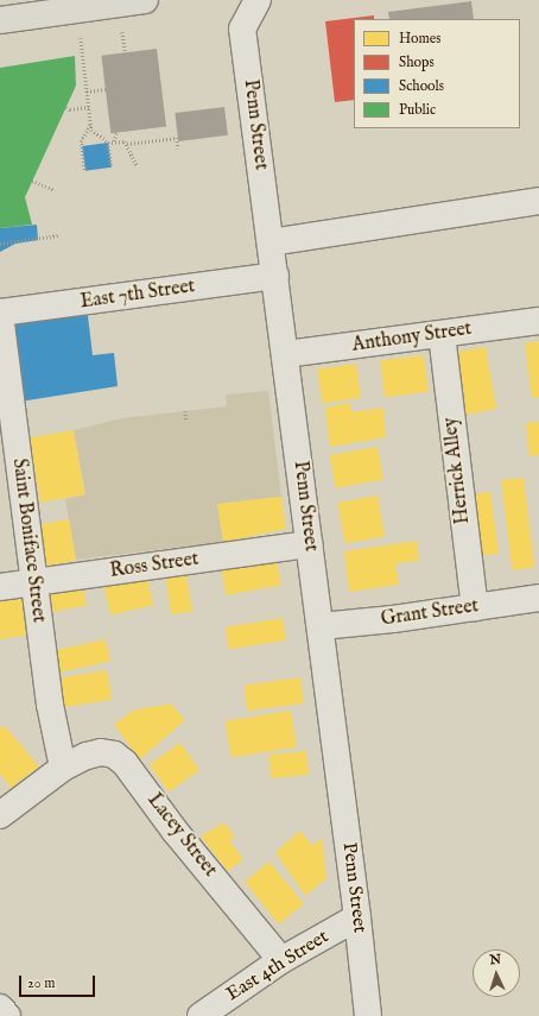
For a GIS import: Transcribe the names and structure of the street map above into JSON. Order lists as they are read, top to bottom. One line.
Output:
{"streets":{"street":["Penn Street","East 7th Street","Anthony Street","Herrick Alley","Saint Boniface Street","Ross Street","Grant Street","Lacey Street","East 4th Street"]},"crossings":[["Penn Street","East 7th Street"],["Penn Street","Anthony Street"],["Penn Street","Ross Street"],["Penn Street","Grant Street"],["Penn Street","East 4th Street"],["East 7th Street","Saint Boniface Street"],["Anthony Street","Herrick Alley"],["Herrick Alley","Grant Street"],["Saint Boniface Street","Ross Street"],["Saint Boniface Street","Lacey Street"],["Lacey Street","East 4th Street"]],"legend":["Homes","Shops","Schools","Public"],"scale_bar":"20 m","north":"top"}
